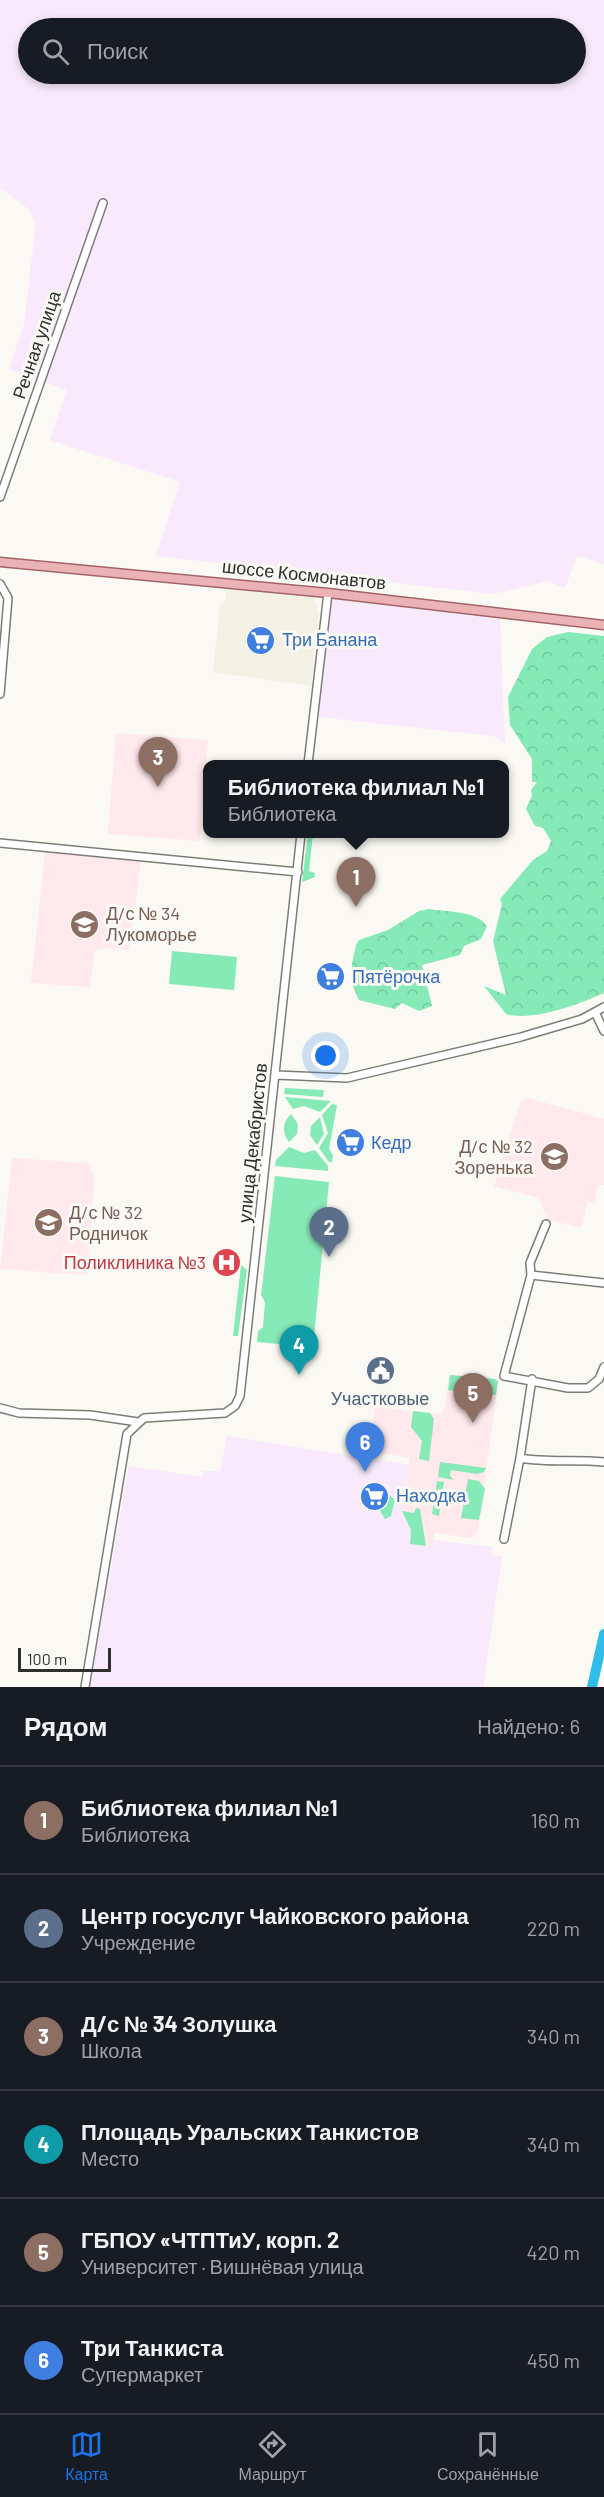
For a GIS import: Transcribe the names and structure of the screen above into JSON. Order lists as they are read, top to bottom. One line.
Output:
{"streets":{"main road":["шоссе Космонавтов"],"street":["Речная улица","улица Декабристов"]},"places":{"supermarket":["Три Банана","Пятёрочка","Кедр","Находка"],"school or university":["Д/с № 34 Лукоморье","Д/с № 32 Зоренька","Д/с № 32 Родничок"],"hospital":["Поликлиника №3"],"public building":["Участковые"]},"scale_bar":"100 m","page":{"search":"Поиск","pins":["3","1","2","4","5","6"],"popup":["Библиотека филиал №1","Библиотека"],"scale":"100 m","heading":["Рядом","Найдено: 6"],"list":[{"mark":"1","name":"Библиотека филиал №1","note":"Библиотека","value":"160 m"},{"mark":"2","name":"Центр госуслуг Чайковского района","note":"Учреждение","value":"220 m"},{"mark":"3","name":"Д/с № 34 Золушка","note":"Школа","value":"340 m"},{"mark":"4","name":"Площадь Уральских Танкистов","note":"Место","value":"340 m"},{"mark":"5","name":"ГБПОУ «ЧТПТиУ, корп. 2","note":"Университет · Вишнёвая улица","value":"420 m"},{"mark":"6","name":"Три Танкиста","note":"Супермаркет","value":"450 m"}],"nav":["Карта","Маршрут","Сохранённые"]}}
